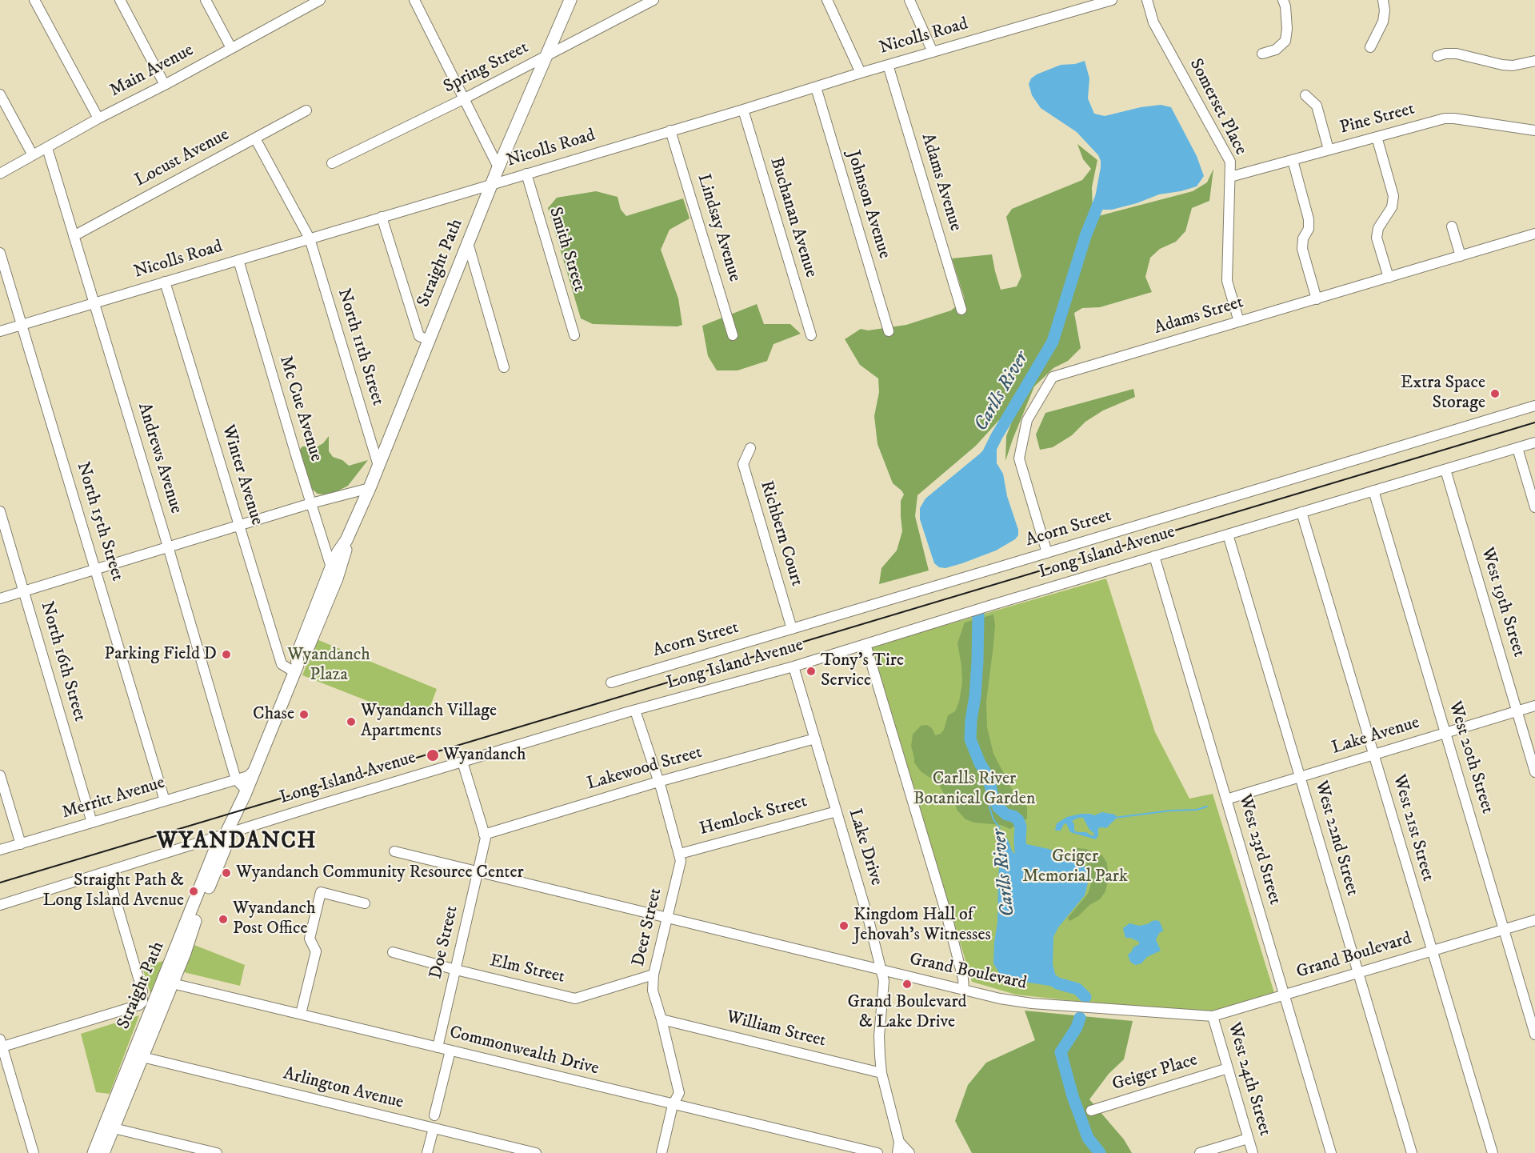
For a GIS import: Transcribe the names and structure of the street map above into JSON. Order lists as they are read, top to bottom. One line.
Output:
{"streets":{"main road":["Straight Path"],"street":["Nicolls Road","Spring Street","Main Avenue","Somerset Place","Pine Street","Locust Avenue","Adams Avenue","Johnson Avenue","Buchanan Avenue","Lindsay Avenue","Smith Street","Adams Street","North 11th Street","Mc Cue Avenue","Andrews Avenue","Winter Avenue","North 15th Street","Acorn Street","Richbern Court","Long Island Avenue","West 19th Street","North 16th Street","Lake Avenue","West 20th Street","Lakewood Street","Merritt Avenue","Hemlock Street","West 21st Street","West 22nd Street","Lake Drive","West 23rd Street","Deer Street","Doe Street","Grand Boulevard","Elm Street","William Street","Commonwealth Drive","Geiger Place","West 24th Street","Arlington Avenue"]},"crossings":[["Nicolls Road","Adams Avenue"],["Nicolls Road","Johnson Avenue"],["Nicolls Road","Buchanan Avenue"],["Nicolls Road","Lindsay Avenue"],["Nicolls Road","Smith Street"],["Nicolls Road","Straight Path"],["Nicolls Road","North 11th Street"],["Nicolls Road","Mc Cue Avenue"],["Nicolls Road","Andrews Avenue"],["Nicolls Road","Winter Avenue"],["Nicolls Road","North 15th Street"],["Spring Street","Straight Path"],["Main Avenue","Andrews Avenue"],["Somerset Place","Pine Street"],["Somerset Place","Adams Street"],["Locust Avenue","North 11th Street"],["Locust Avenue","Andrews Avenue"],["Straight Path","North 11th Street"],["Straight Path","Mc Cue Avenue"],["Straight Path","Winter Avenue"],["Straight Path","Long Island Avenue"],["Straight Path","Merritt Avenue"],["Straight Path","Commonwealth Drive"],["Straight Path","Arlington Avenue"],["Adams Street","Acorn Street"],["Andrews Avenue","Merritt Avenue"],["North 15th Street","Merritt Avenue"],["Acorn Street","Richbern Court"],["Long Island Avenue","West 19th Street"],["Long Island Avenue","West 20th Street"],["Long Island Avenue","West 21st Street"],["Long Island Avenue","West 22nd Street"],["Long Island Avenue","Lake Drive"],["Long Island Avenue","West 23rd Street"],["Long Island Avenue","Deer Street"],["Long Island Avenue","Doe Street"],["West 19th Street","Lake Avenue"],["North 16th Street","Merritt Avenue"],["Lake Avenue","West 20th Street"],["Lake Avenue","West 21st Street"],["Lake Avenue","West 22nd Street"],["Lake Avenue","West 23rd Street"],["West 20th Street","Grand Boulevard"],["Lakewood Street","Lake Drive"],["Lakewood Street","Deer Street"],["Lakewood Street","Doe Street"],["Hemlock Street","Lake Drive"],["Hemlock Street","Deer Street"],["West 21st Street","Grand Boulevard"],["West 22nd Street","Grand Boulevard"],["Lake Drive","Grand Boulevard"],["Lake Drive","William Street"],["West 23rd Street","Grand Boulevard"],["Deer Street","Grand Boulevard"],["Deer Street","Elm Street"],["Deer Street","William Street"],["Deer Street","Commonwealth Drive"],["Doe Street","Grand Boulevard"],["Doe Street","Elm Street"],["Doe Street","Commonwealth Drive"],["Grand Boulevard","West 24th Street"],["Geiger Place","West 24th Street"]],"districts":["WYANDANCH"],"water":["Carlls River"],"parks":["Wyandanch Plaza","Carlls River Botanical Garden","Geiger Memorial Park"],"places":["Extra Space Storage","Parking Field D","Tony’s Tire Service","Chase","Wyandanch Village Apartments","Wyandanch","Wyandanch Community Resource Center","Straight Path & Long Island Avenue","Wyandanch Post Office","Kingdom Hall of Jehovah’s Witnesses","Grand Boulevard & Lake Drive"]}
